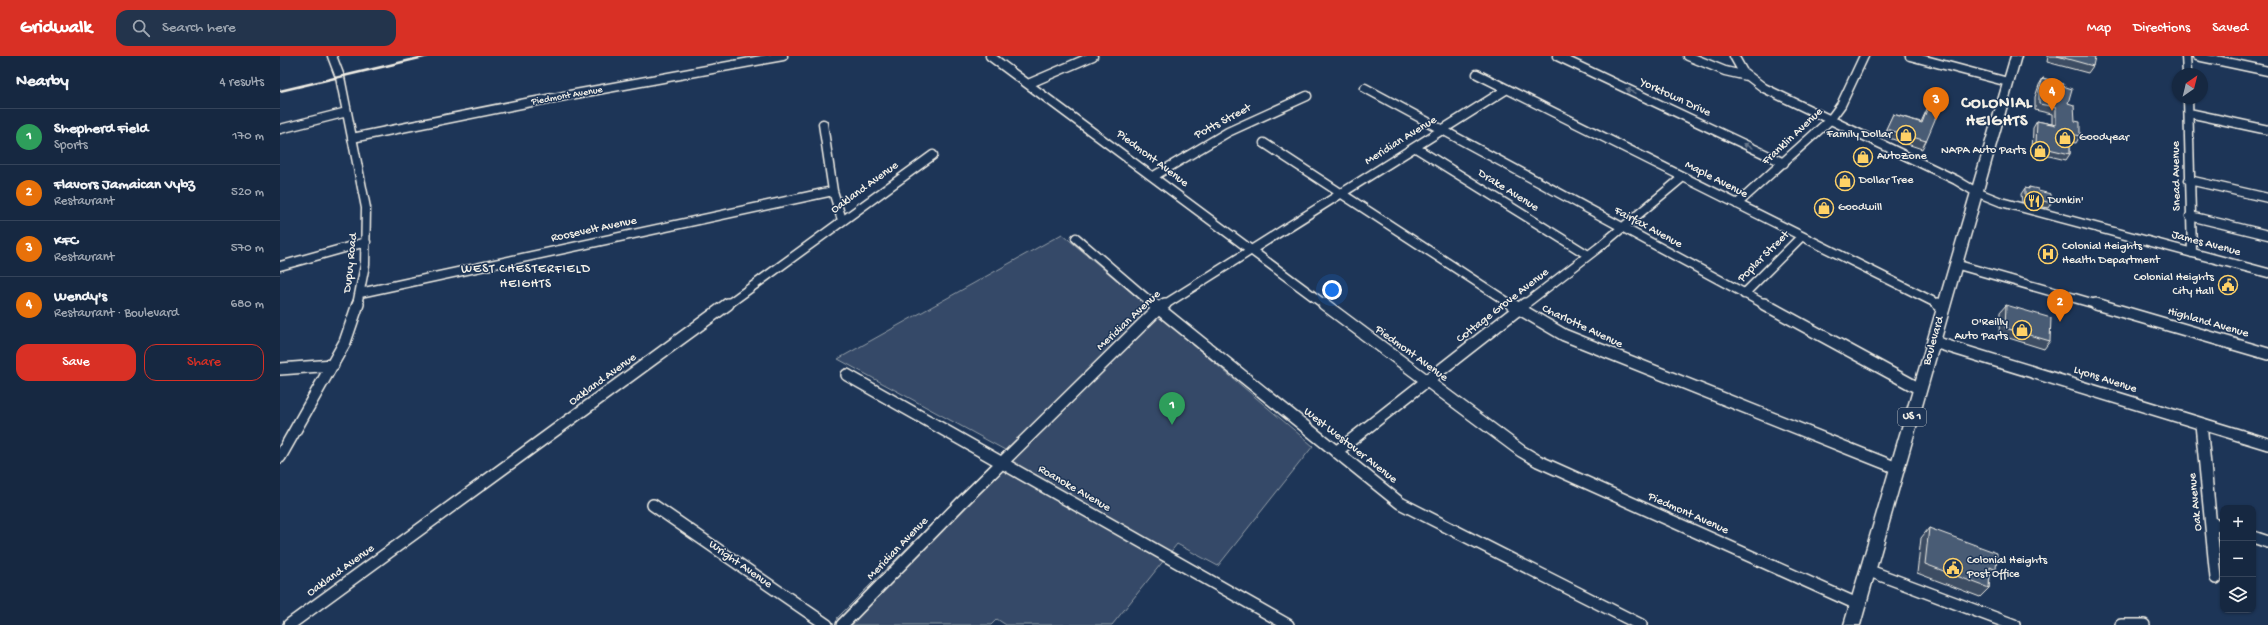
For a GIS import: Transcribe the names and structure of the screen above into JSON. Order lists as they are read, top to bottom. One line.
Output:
{"streets":{"main road":["Boulevard","US 1"],"street":["Piedmont Avenue","Yorktown Drive","Potts Street","Franklin Avenue","Meridian Avenue","Snead Avenue","Maple Avenue","Oakland Avenue","Drake Avenue","Fairfax Avenue","Roosevelt Avenue","James Avenue","Poplar Street","Dupuy Road","Cottage Grove Avenue","Highland Avenue","Charlotte Avenue","Lyons Avenue","West Westover Avenue","Roanoke Avenue","Oak Avenue","Wright Avenue"]},"crossings":[["Piedmont Avenue","Potts Street"],["Piedmont Avenue","Meridian Avenue"],["Piedmont Avenue","Dupuy Road"],["Piedmont Avenue","Cottage Grove Avenue"],["Piedmont Avenue","Boulevard"],["Yorktown Drive","Franklin Avenue"],["Franklin Avenue","Maple Avenue"],["Franklin Avenue","James Avenue"],["Meridian Avenue","Maple Avenue"],["Meridian Avenue","Drake Avenue"],["Meridian Avenue","Fairfax Avenue"],["Meridian Avenue","Charlotte Avenue"],["Meridian Avenue","West Westover Avenue"],["Meridian Avenue","Roanoke Avenue"],["Snead Avenue","James Avenue"],["Maple Avenue","Poplar Street"],["Maple Avenue","Cottage Grove Avenue"],["Maple Avenue","Boulevard"],["Drake Avenue","Cottage Grove Avenue"],["Fairfax Avenue","Poplar Street"],["Fairfax Avenue","Cottage Grove Avenue"],["Fairfax Avenue","Boulevard"],["Roosevelt Avenue","Dupuy Road"],["James Avenue","Boulevard"],["Cottage Grove Avenue","Charlotte Avenue"],["Cottage Grove Avenue","West Westover Avenue"],["Highland Avenue","Boulevard"],["Charlotte Avenue","Boulevard"],["Boulevard","Lyons Avenue"],["Lyons Avenue","Oak Avenue"]],"one_way":["Yorktown Drive"],"districts":["COLONIAL HEIGHTS","WEST CHESTERFIELD HEIGHTS"],"places":{"shop":["Family Dollar","Goodyear","NAPA Auto Parts","AutoZone","Dollar Tree","Goodwill","O'Reilly Auto Parts"],"restaurant":["Dunkin'"],"hospital":["Colonial Heights Health Department"],"public building":["Colonial Heights City Hall","Colonial Heights Post Office"]},"north":"top right","page":{"header":"Gridwalk","search":"Search here","nav":["Map","Directions","Saved"],"heading":["Nearby","4 results"],"pins":["4","3","2","1"],"list":[{"mark":"1","name":"Shepherd Field","note":"Sports","value":"170 m"},{"mark":"2","name":"Flavors Jamaican Vybz","note":"Restaurant","value":"520 m"},{"mark":"3","name":"KFC","note":"Restaurant","value":"570 m"},{"mark":"4","name":"Wendy's","note":"Restaurant · Boulevard","value":"680 m"}],"buttons":["Save","Share"],"map_buttons":["+","−"]}}
